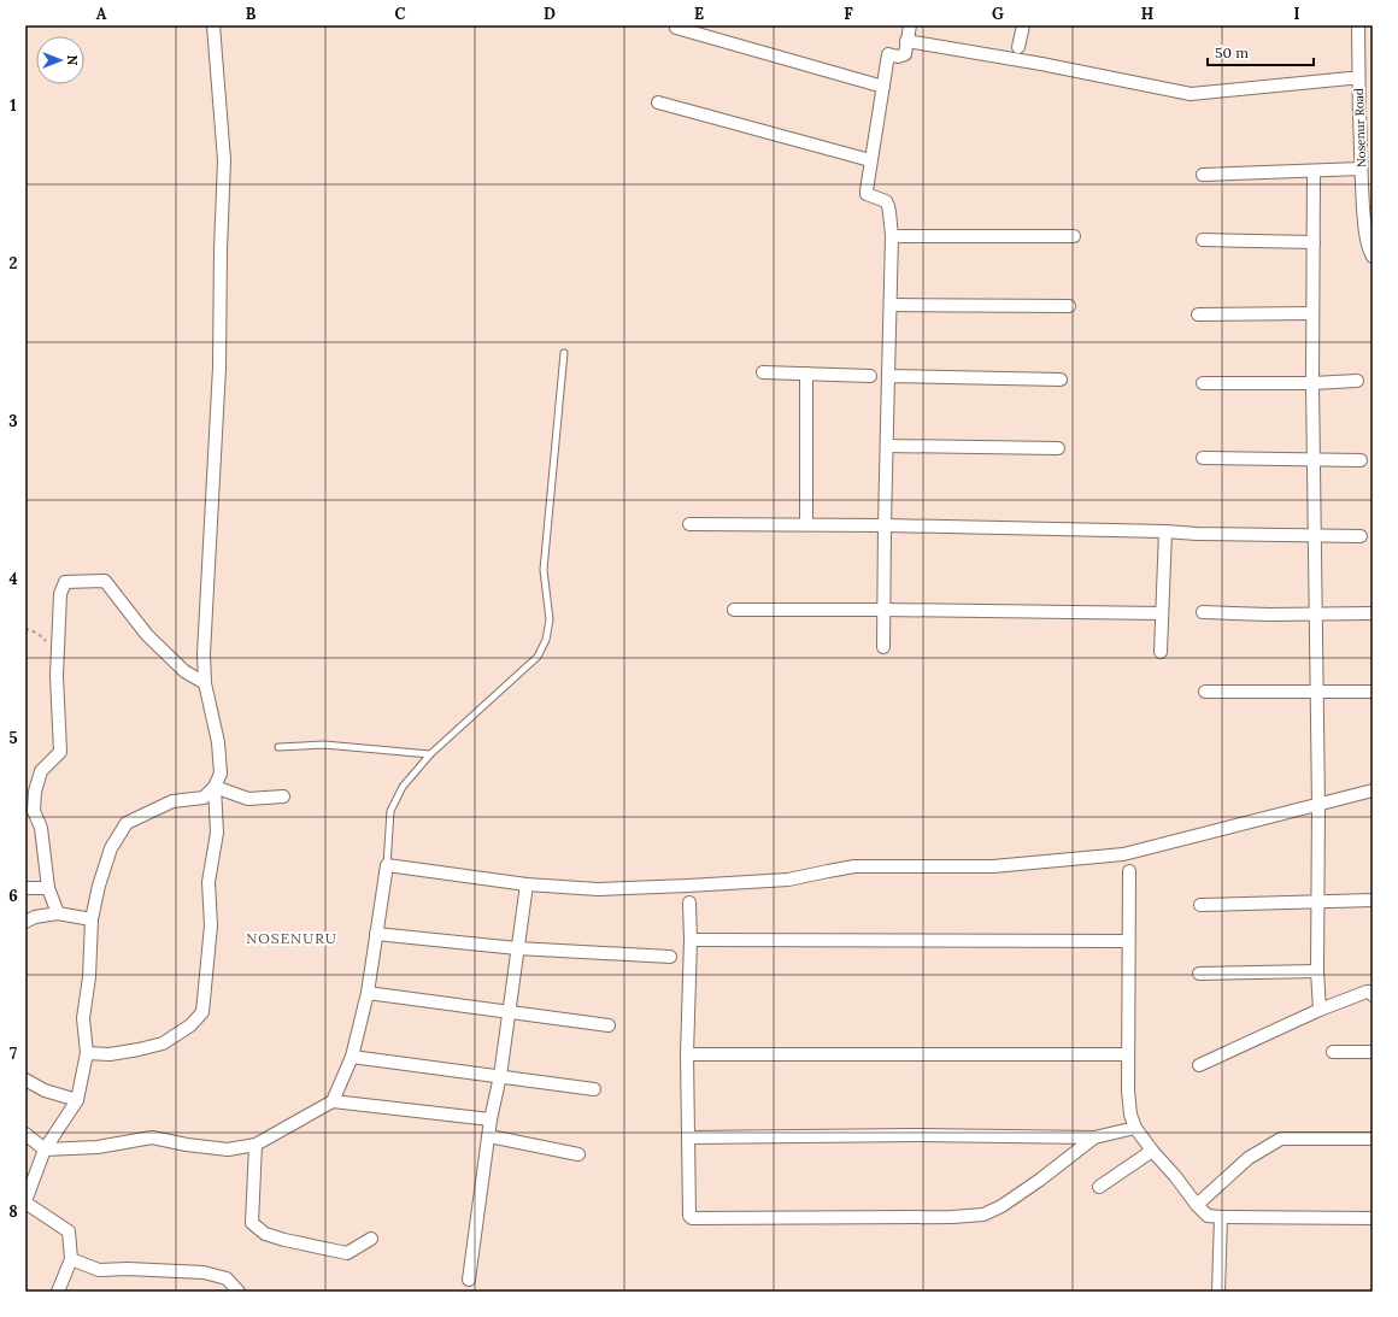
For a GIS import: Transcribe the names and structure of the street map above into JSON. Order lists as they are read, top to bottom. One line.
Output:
{"streets":{"street":["Nosenur Road"]},"districts":["NOSENURU"],"scale_bar":"50 m","north":"right","grid":{"columns":["A","B","C","D","E","F","G","H","I"],"rows":["1","2","3","4","5","6","7","8"]}}
